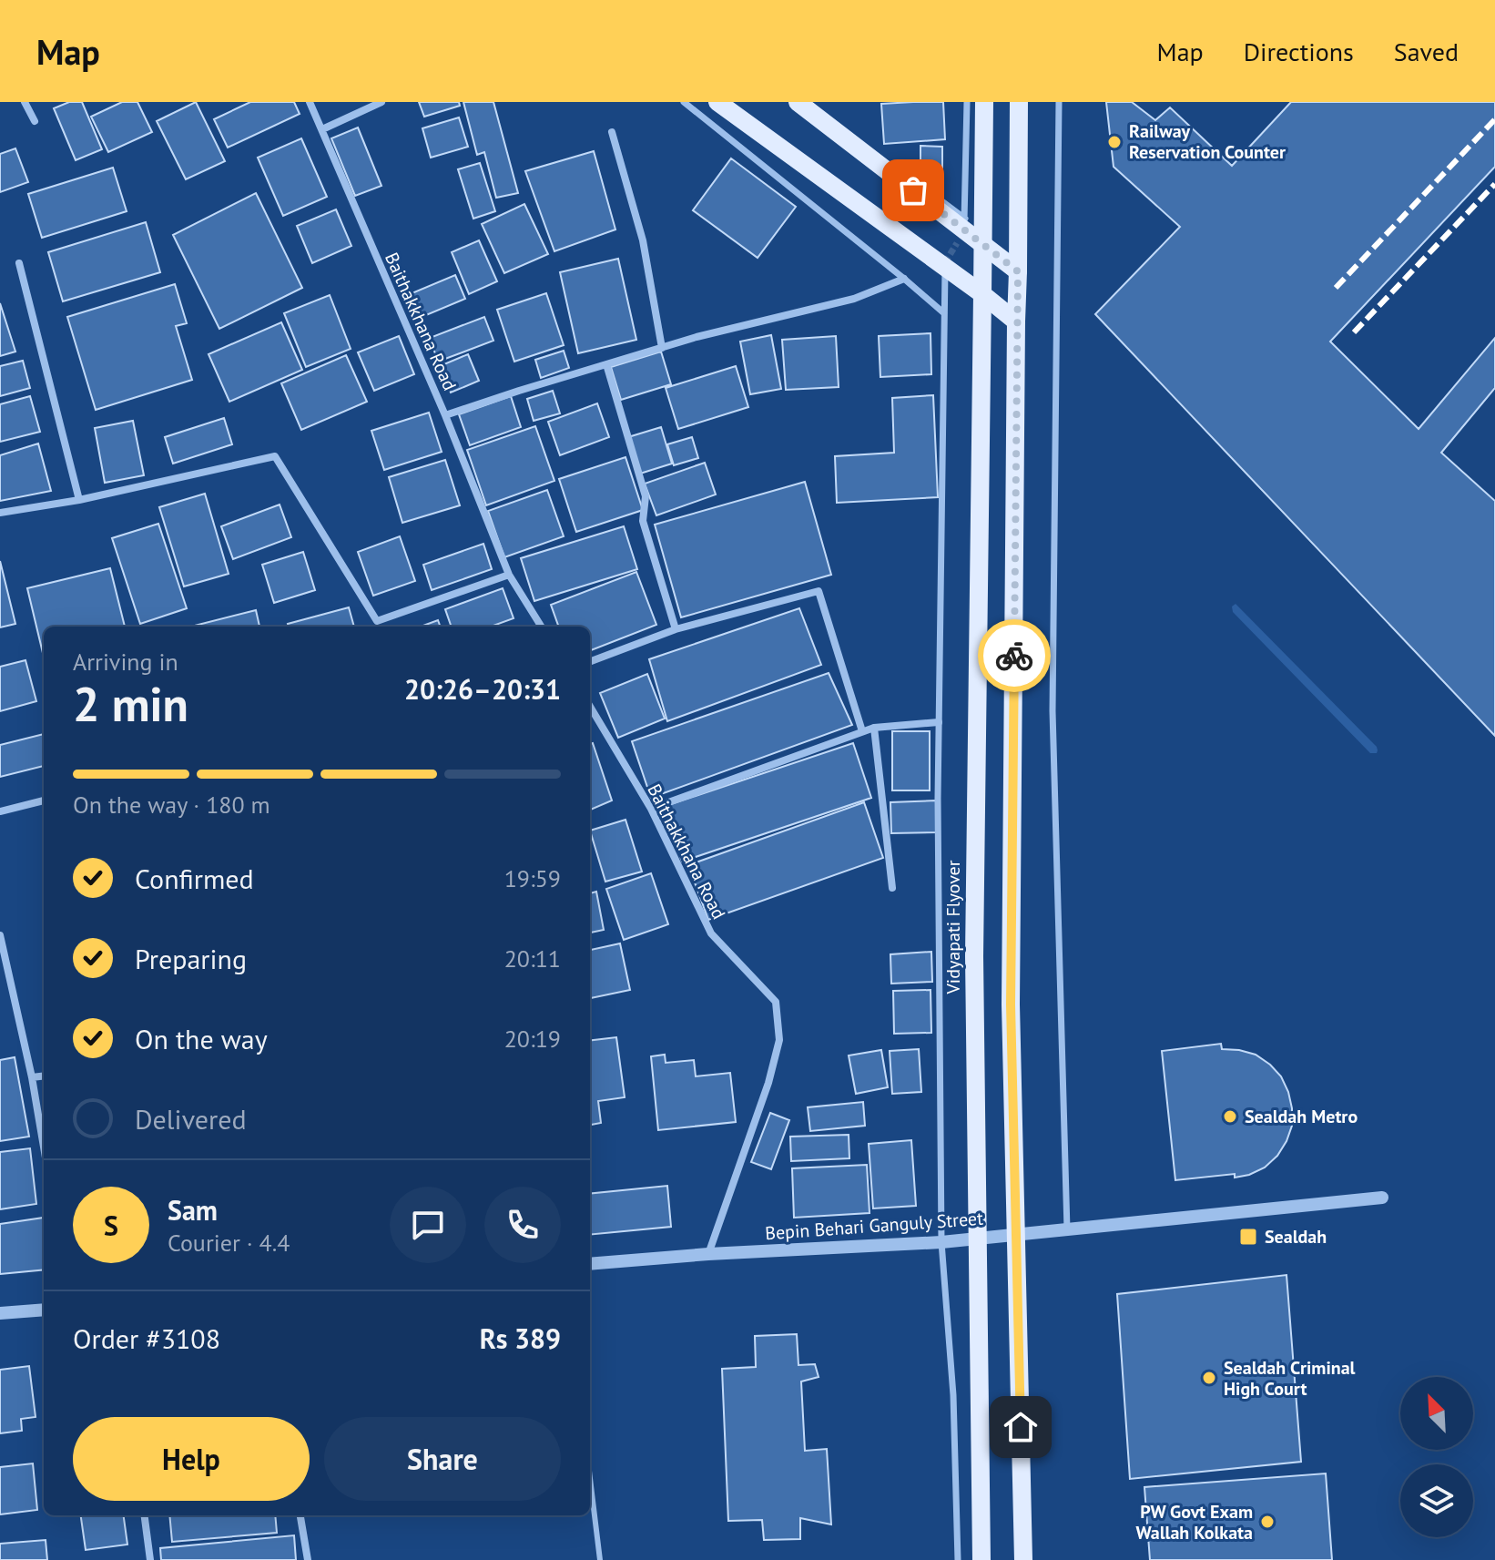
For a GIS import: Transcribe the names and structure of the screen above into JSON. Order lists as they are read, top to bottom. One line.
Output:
{"streets":{"main road":["Vidyapati Flyover"],"street":["Baithakkhana Road","Bepin Behari Ganguly Street"]},"crossings":[["Baithakkhana Road","Bepin Behari Ganguly Street"]],"places":{"other":["Railway Reservation Counter","Sealdah Metro","Sealdah Criminal High Court","PW Govt Exam Wallah Kolkata"],"transit":["Sealdah"]},"north":"top left","page":{"header":"Map","nav":["Map","Directions","Saved"],"heading":["2 min","Arriving in","20:26–20:31"],"panel":["Sam","Courier · 4.4","Order #3108","Rs 389"],"bar":"On the way · 180 m","list":[["Confirmed","19:59"],["Preparing","20:11"],["On the way","20:19"],"Delivered"],"round":"S","buttons":["Help","Share"]}}
